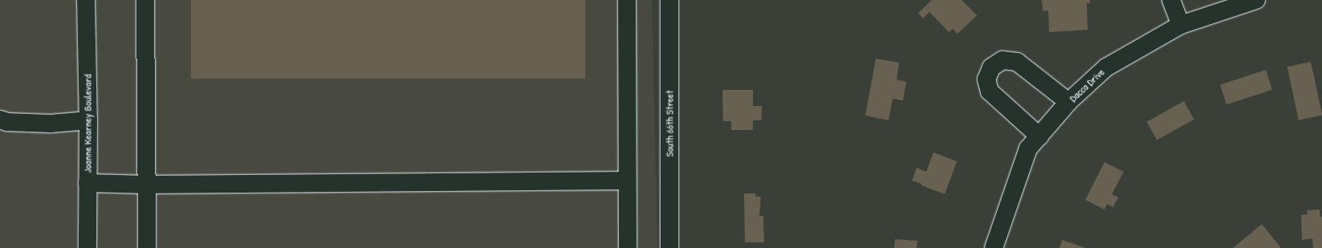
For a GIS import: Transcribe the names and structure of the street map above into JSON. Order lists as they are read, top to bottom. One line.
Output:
{"streets":{"street":["Dacca Drive","Joanne Kearney Boulevard","South 66th Street"]}}
